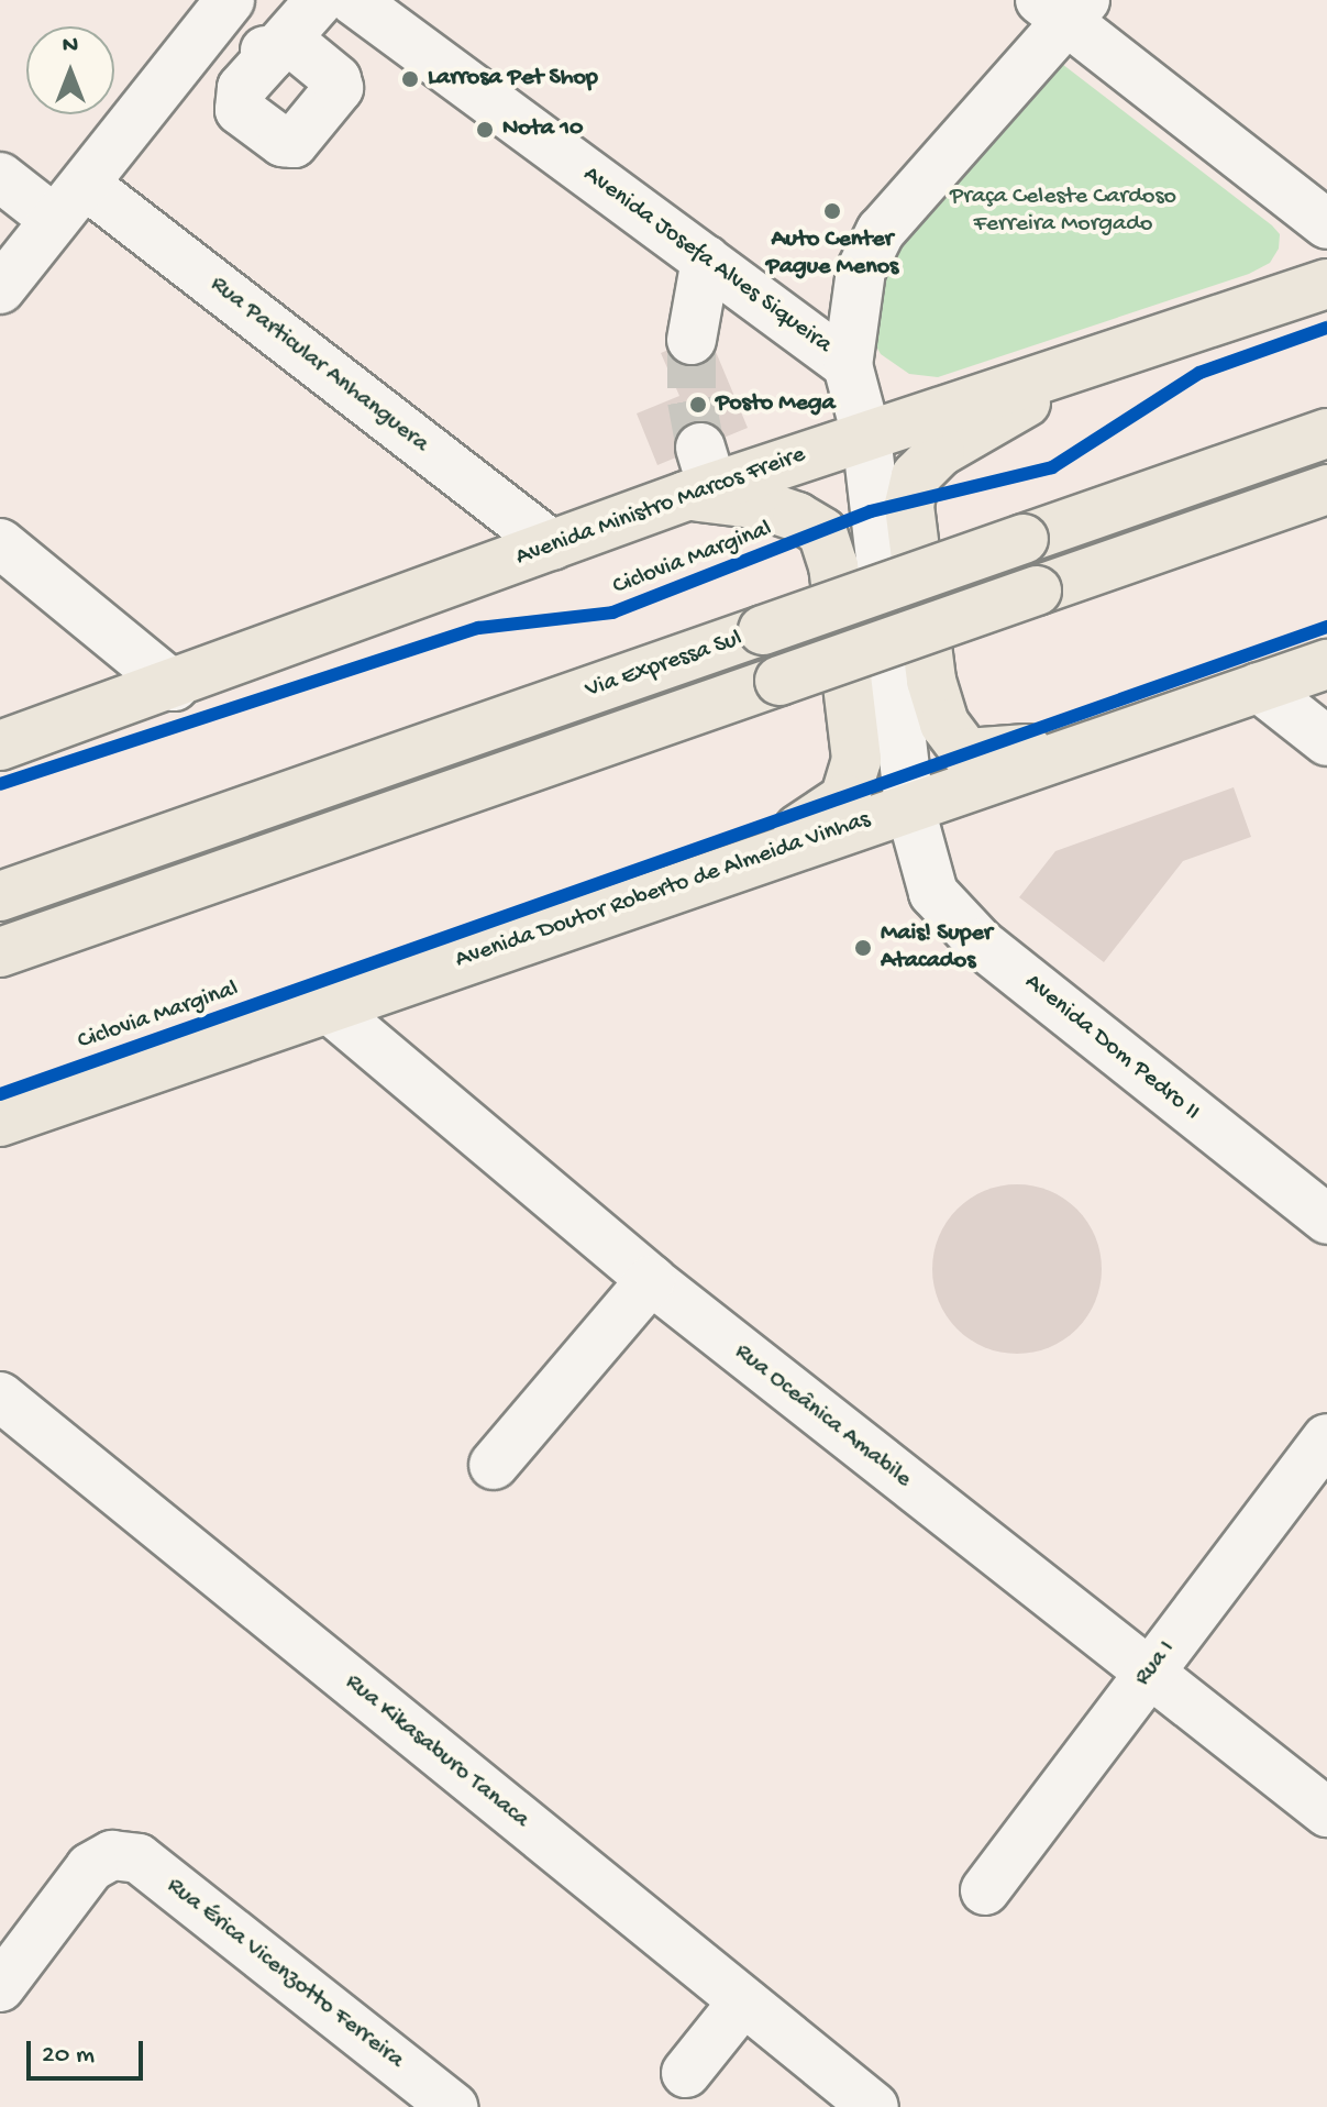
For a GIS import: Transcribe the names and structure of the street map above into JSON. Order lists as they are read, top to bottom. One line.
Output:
{"streets":{"main road":["Avenida Ministro Marcos Freire","Via Expressa Sul","Avenida Doutor Roberto de Almeida Vinhas"],"street":["Avenida Josefa Alves Siqueira","Rua Particular Anhanguera","Avenida Dom Pedro II","Rua Oceânica Amabile","Rua I","Rua Kikasaburo Tanaca","Rua Érica Vicenzotto Ferreira"],"cycle path":["Ciclovia Marginal"]},"crossings":[["Avenida Josefa Alves Siqueira","Avenida Dom Pedro II"],["Rua Particular Anhanguera","Avenida Ministro Marcos Freire"],["Avenida Ministro Marcos Freire","Avenida Dom Pedro II"],["Avenida Doutor Roberto de Almeida Vinhas","Avenida Dom Pedro II"],["Avenida Doutor Roberto de Almeida Vinhas","Rua Oceânica Amabile"],["Rua Oceânica Amabile","Rua I"]],"parks":["Praça Celeste Cardoso Ferreira Morgado"],"places":["Larrosa Pet Shop","Nota 10","Auto Center Pague Menos","Posto Mega","Mais! Super Atacados"],"scale_bar":"20 m","north":"top"}
